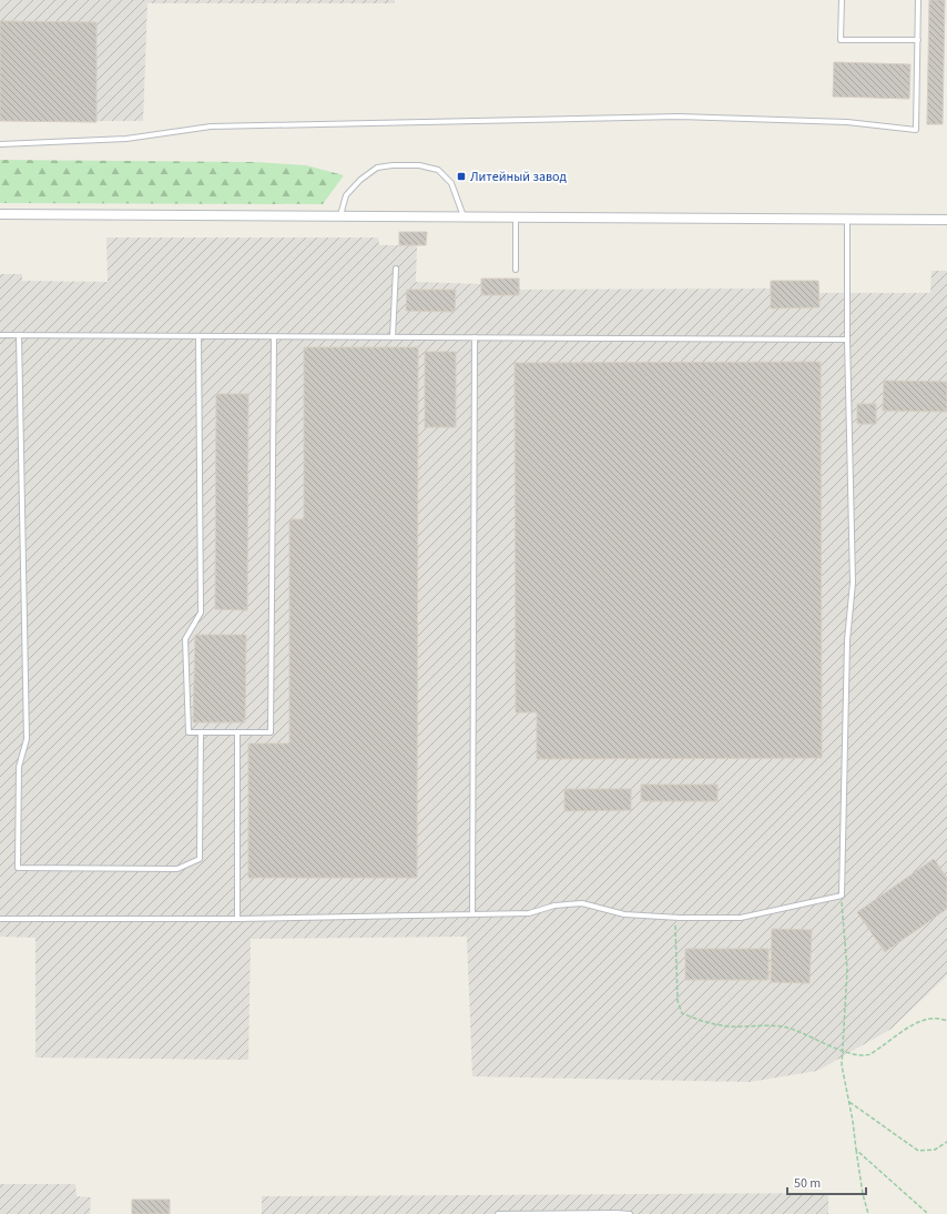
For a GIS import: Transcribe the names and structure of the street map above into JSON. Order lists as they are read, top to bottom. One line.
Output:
{"places":{"transit":["Литейный завод"]},"scale_bar":"50 m"}
